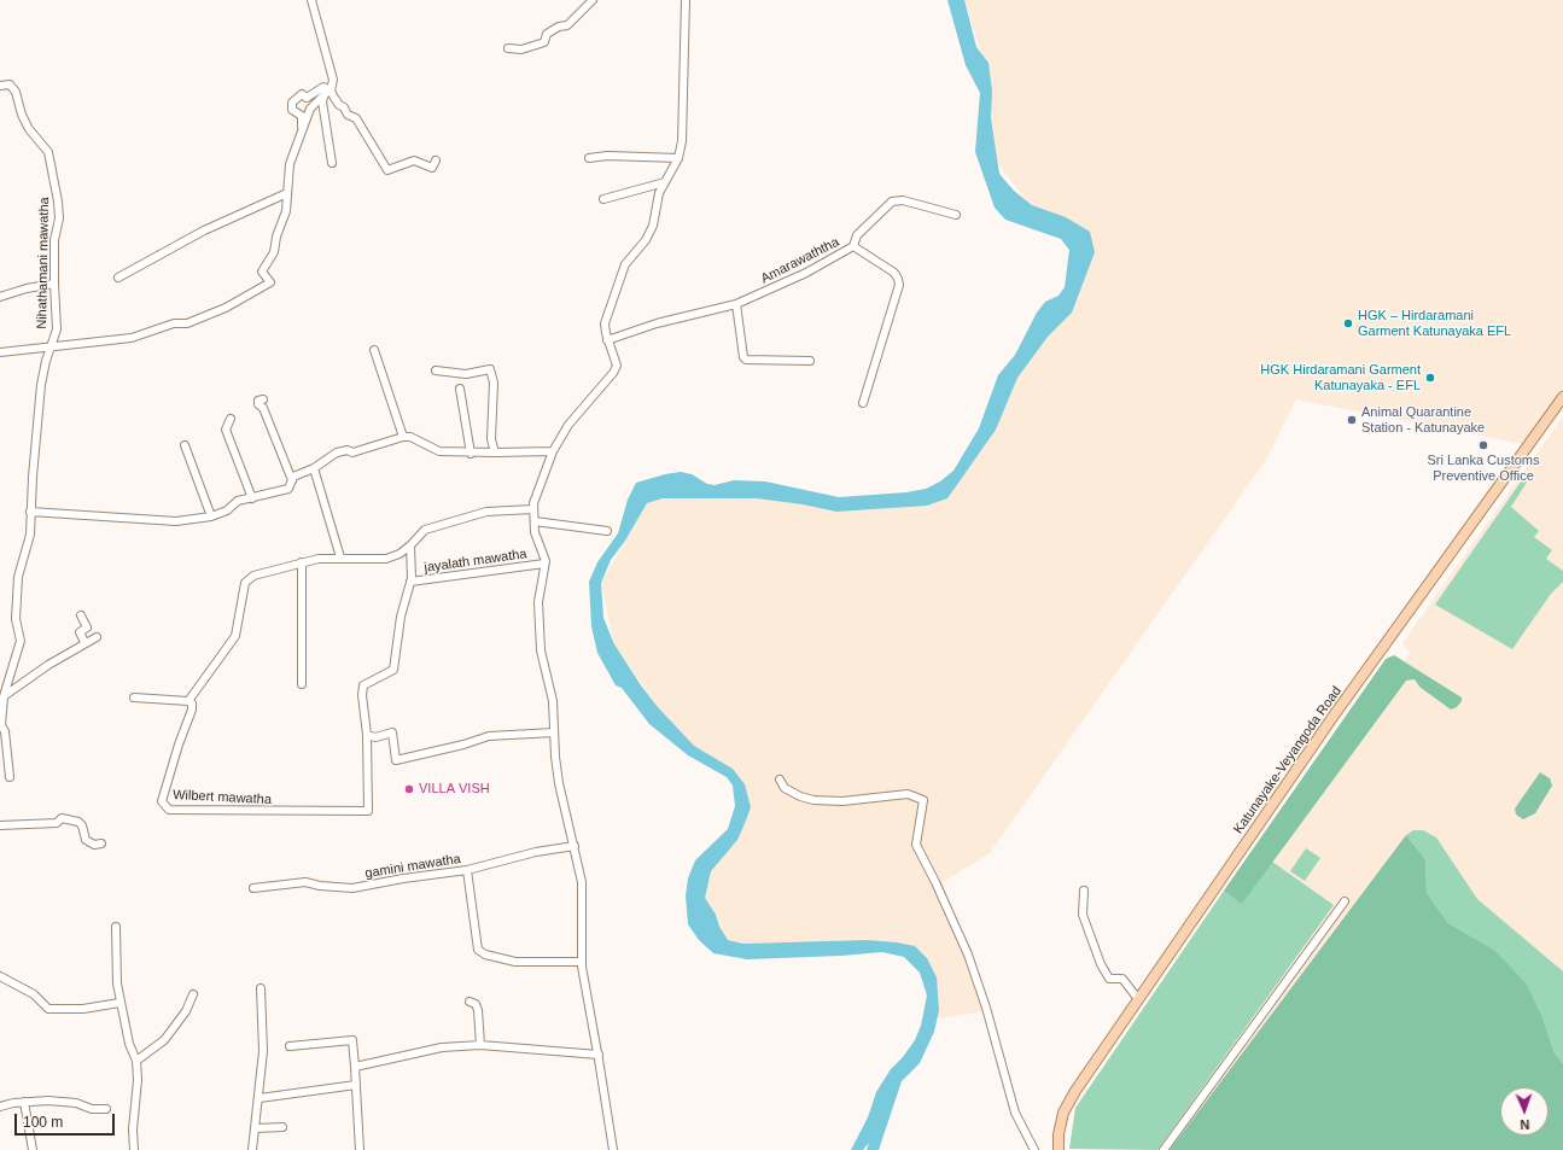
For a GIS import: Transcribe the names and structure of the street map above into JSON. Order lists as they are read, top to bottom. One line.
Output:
{"streets":{"main road":["Katunayake-Veyangoda Road"],"street":["Amarawaththa","Nihathamani mawatha","jayalath mawatha","Wilbert mawatha","gamini mawatha"]},"places":["HGK – Hirdaramani Garment Katunayaka EFL","HGK Hirdaramani Garment Katunayaka - EFL","Animal Quarantine Station - Katunayake","Sri Lanka Customs Preventive Office","VILLA VISH"],"scale_bar":"100 m","north":"bottom"}
